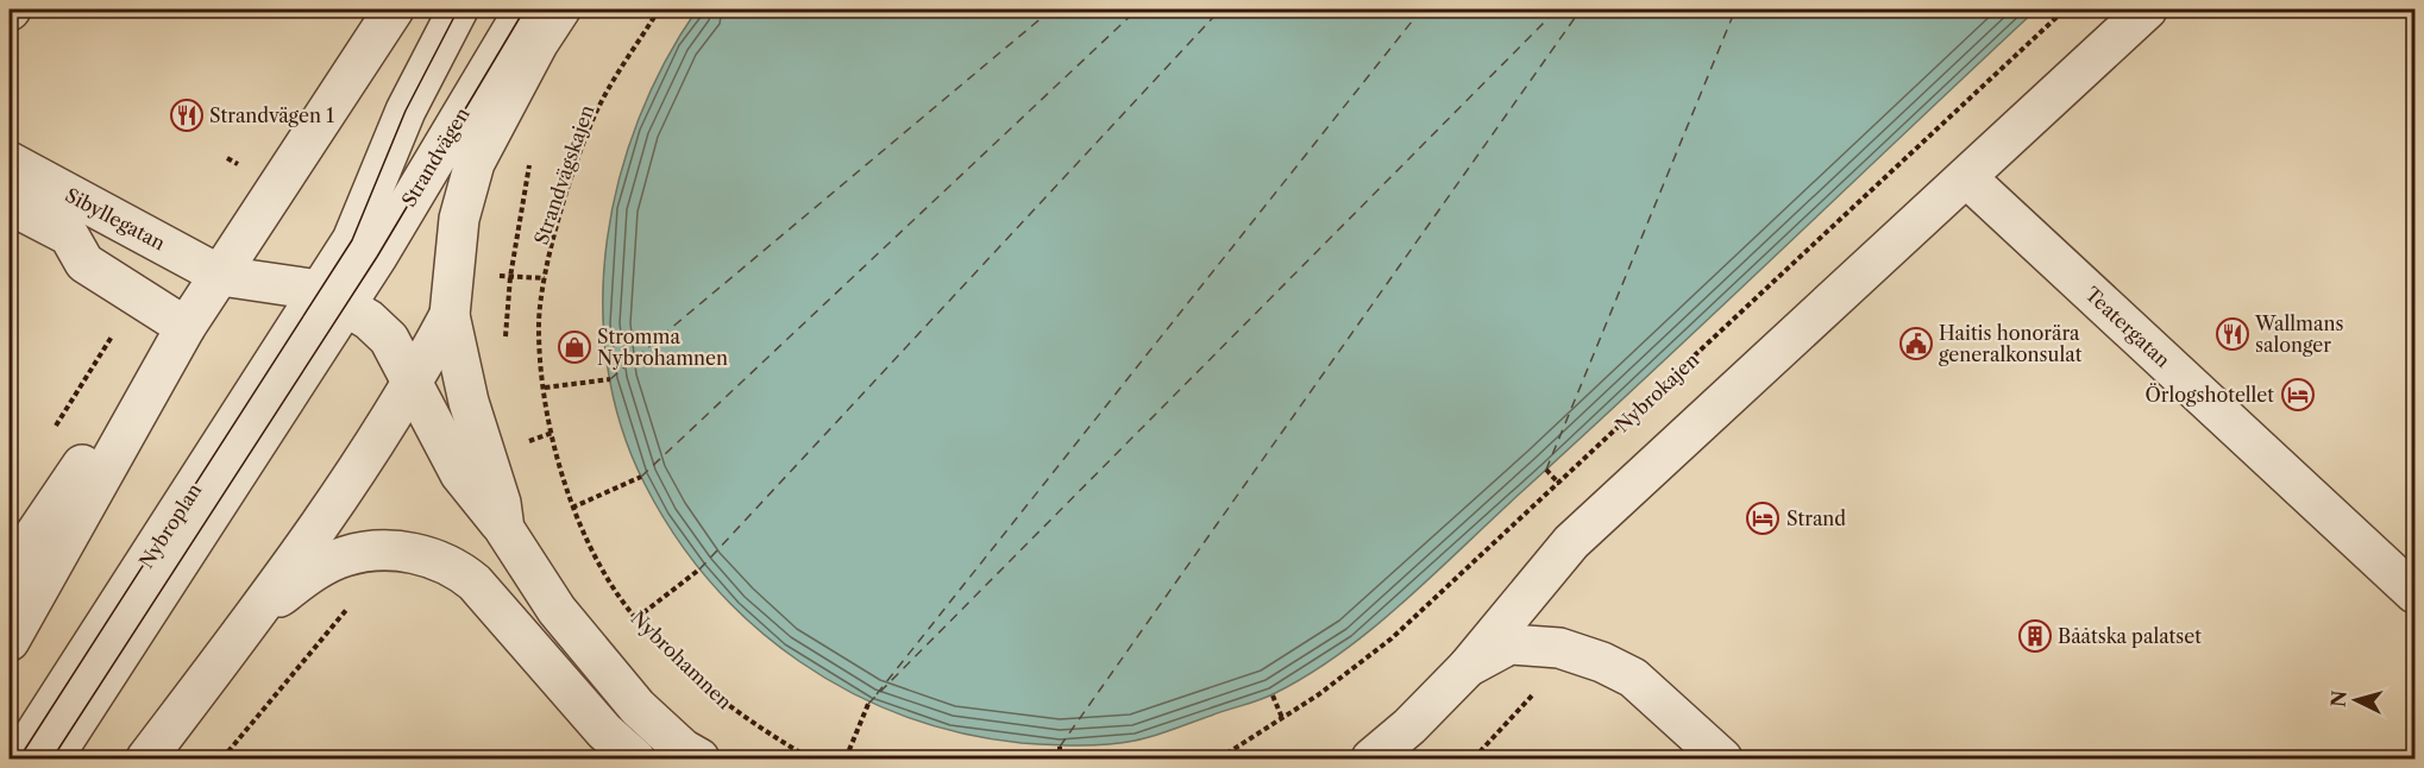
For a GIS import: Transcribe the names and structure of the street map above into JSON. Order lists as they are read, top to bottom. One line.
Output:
{"streets":{"street":["Strandvägen","Sibyllegatan","Teatergatan","Nybroplan"],"path":["Strandvägskajen","Nybrokajen","Nybrohamnen"]},"crossings":[["Strandvägen","Nybroplan"],["Strandvägskajen","Nybrohamnen"]],"places":{"restaurant":["Strandvägen 1","Wallmans salonger"],"public building":["Haitis honorära generalkonsulat"],"shop":["Stromma Nybrohamnen"],"hotel":["Örlogshotellet","Strand"],"building":["Bååtska palatset"]},"north":"left"}
